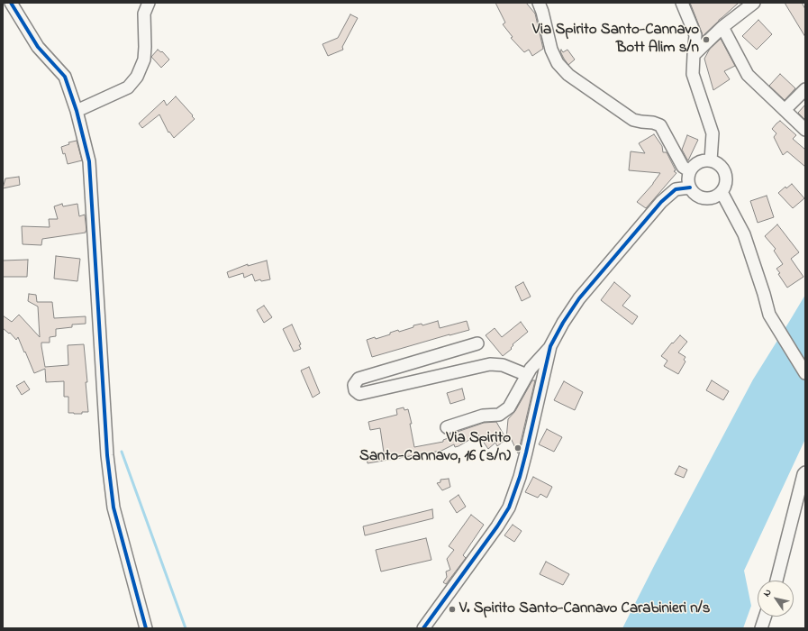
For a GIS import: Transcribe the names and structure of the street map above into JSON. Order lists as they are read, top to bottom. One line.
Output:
{"places":["Via Spirito Santo-Cannavo Bott Alim s/n","Via Spirito Santo-Cannavo, 16 (s/n)","V. Spirito Santo-Cannavo Carabinieri n/s"],"north":"top left"}
